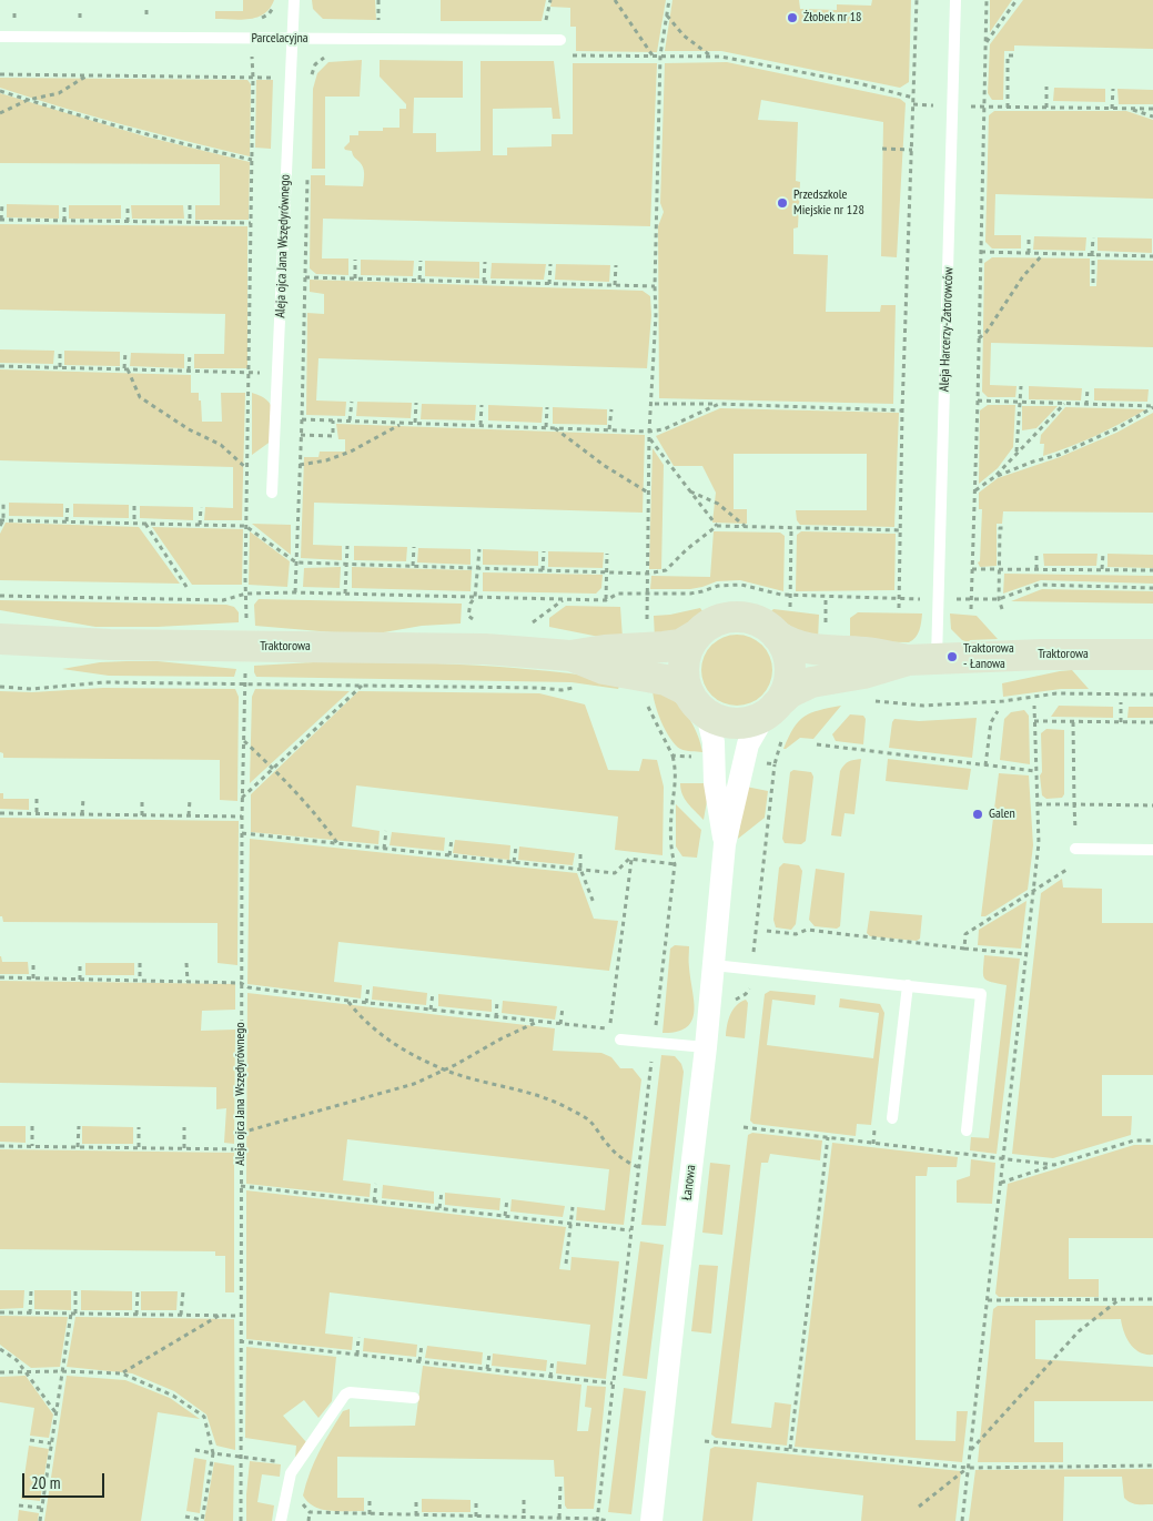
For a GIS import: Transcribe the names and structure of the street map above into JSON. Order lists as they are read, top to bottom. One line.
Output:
{"streets":{"main road":["Traktorowa"],"street":["Łanowa"],"lane":["Parcelacyjna","Aleja ojca Jana Wszędyrównego","Aleja Harcerzy-Zatorowców"]},"crossings":[["Parcelacyjna","Aleja ojca Jana Wszędyrównego"],["Aleja Harcerzy-Zatorowców","Traktorowa"],["Traktorowa","Łanowa"]],"places":["Żłobek nr 18","Przedszkole Miejskie nr 128","Traktorowa - Łanowa","Galen"],"scale_bar":"20 m"}
